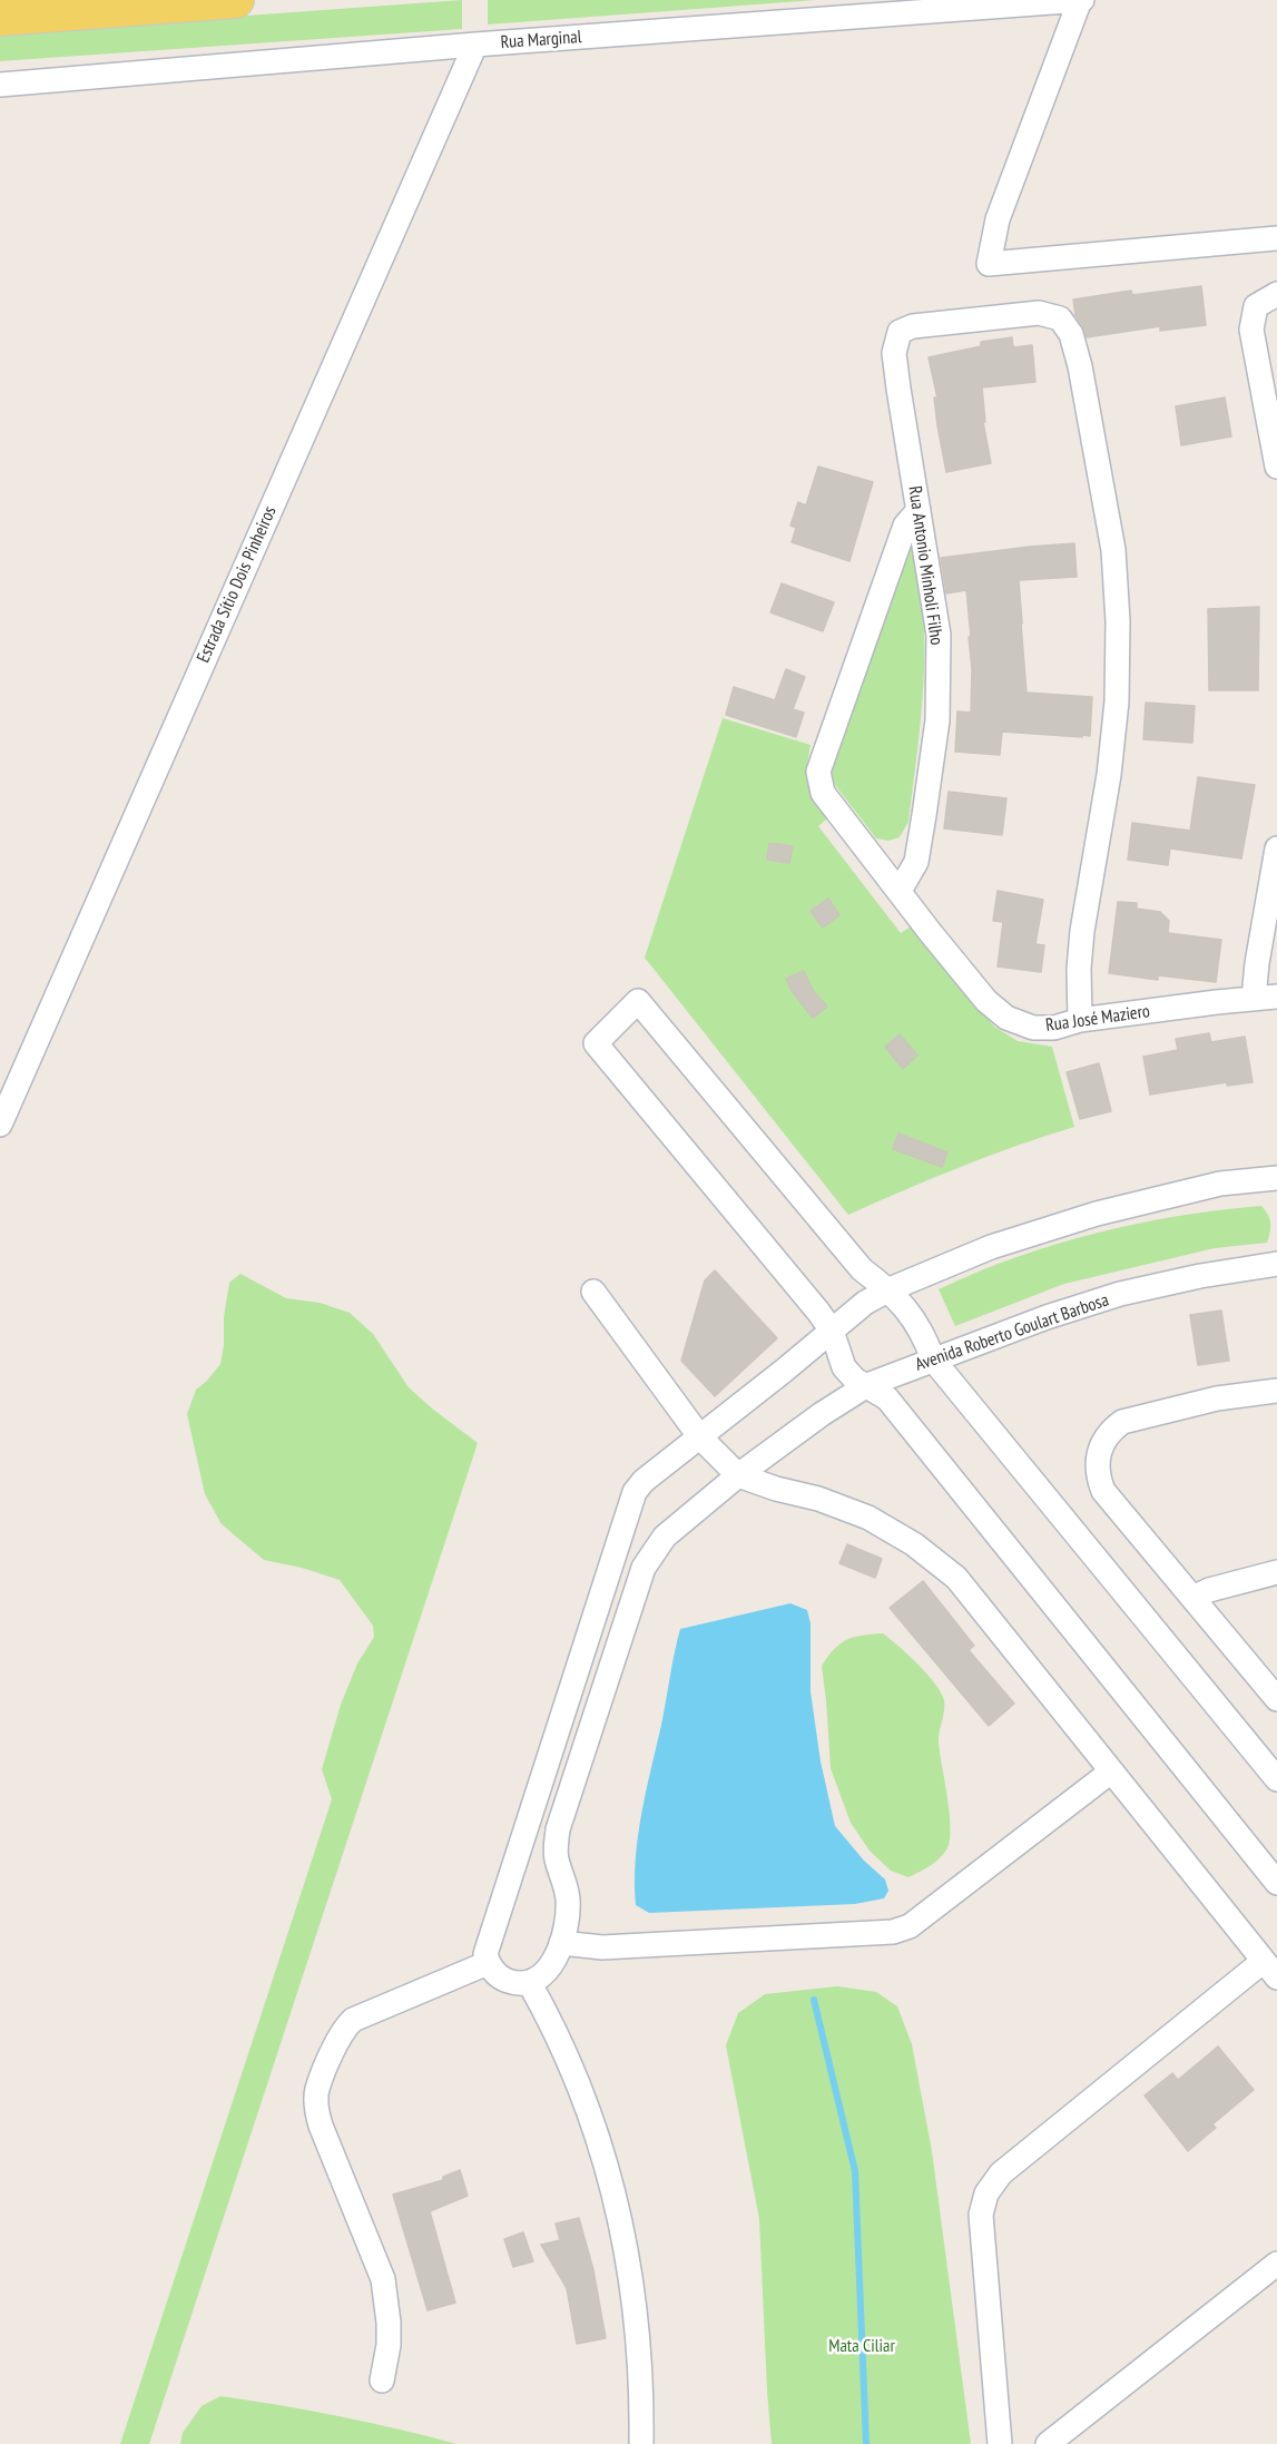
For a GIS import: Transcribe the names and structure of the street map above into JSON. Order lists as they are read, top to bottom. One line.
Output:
{"streets":{"street":["Rua Marginal","Rua Antonio Minholi Filho","Estrada Sítio Dois Pinheiros","Rua José Maziero","Avenida Roberto Goulart Barbosa"]},"crossings":[["Rua Marginal","Estrada Sítio Dois Pinheiros"],["Rua Antonio Minholi Filho","Rua José Maziero"]],"parks":["Mata Ciliar"]}
